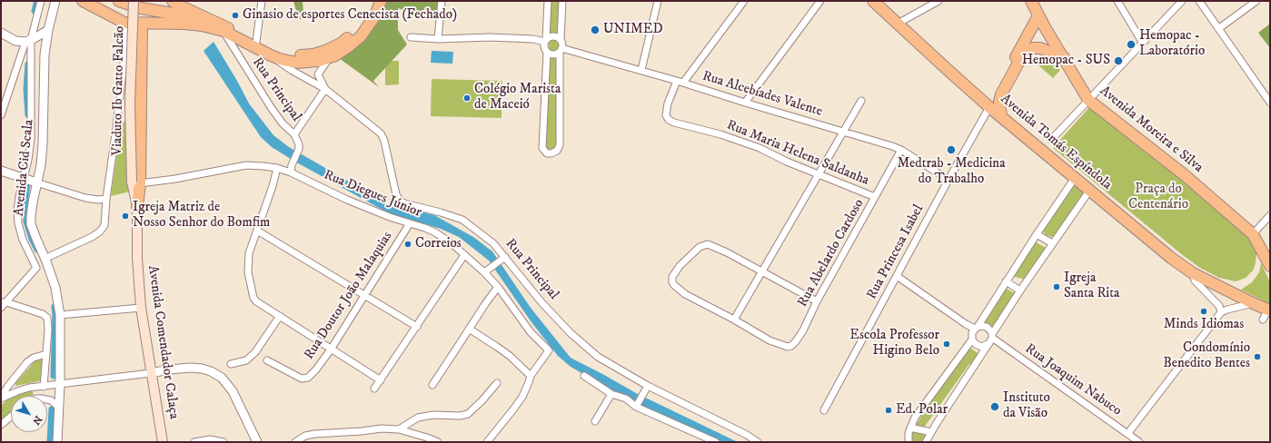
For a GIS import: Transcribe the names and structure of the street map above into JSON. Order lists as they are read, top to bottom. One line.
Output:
{"streets":{"highway":["Avenida Moreira e Silva","Avenida Tomás Espíndola"],"main road":["Viaduto Ib Gatto Falcão","Avenida Comendador Calaça"],"street":["Rua Principal","Rua Alcebíades Valente","Rua Maria Helena Saldanha","Avenida Cid Scala","Rua Diegues Júnior","Rua Princesa Isabel","Rua Abelardo Cardoso","Rua Doutor João Malaquias","Rua Joaquim Nabuco"]},"crossings":[["Viaduto Ib Gatto Falcão","Rua Diegues Júnior"],["Rua Alcebíades Valente","Rua Maria Helena Saldanha"],["Rua Alcebíades Valente","Rua Princesa Isabel"],["Rua Alcebíades Valente","Rua Abelardo Cardoso"],["Avenida Tomás Espíndola","Rua Princesa Isabel"],["Rua Maria Helena Saldanha","Rua Abelardo Cardoso"],["Rua Diegues Júnior","Rua Doutor João Malaquias"]],"parks":["Praça do Centenário"],"places":["Ginasio de esportes Cenecista (Fechado)","UNIMED","Hemopac - Laboratório","Hemopac - SUS","Colégio Marista de Maceió","Medtrab - Medicina do Trabalho","Igreja Matriz de Nosso Senhor do Bomfim","Correios","Igreja Santa Rita","Minds Idiomas","Escola Professor Higino Belo","Condomínio Benedito Bentes","Instituto da Visão","Ed. Polar"],"north":"bottom right"}
